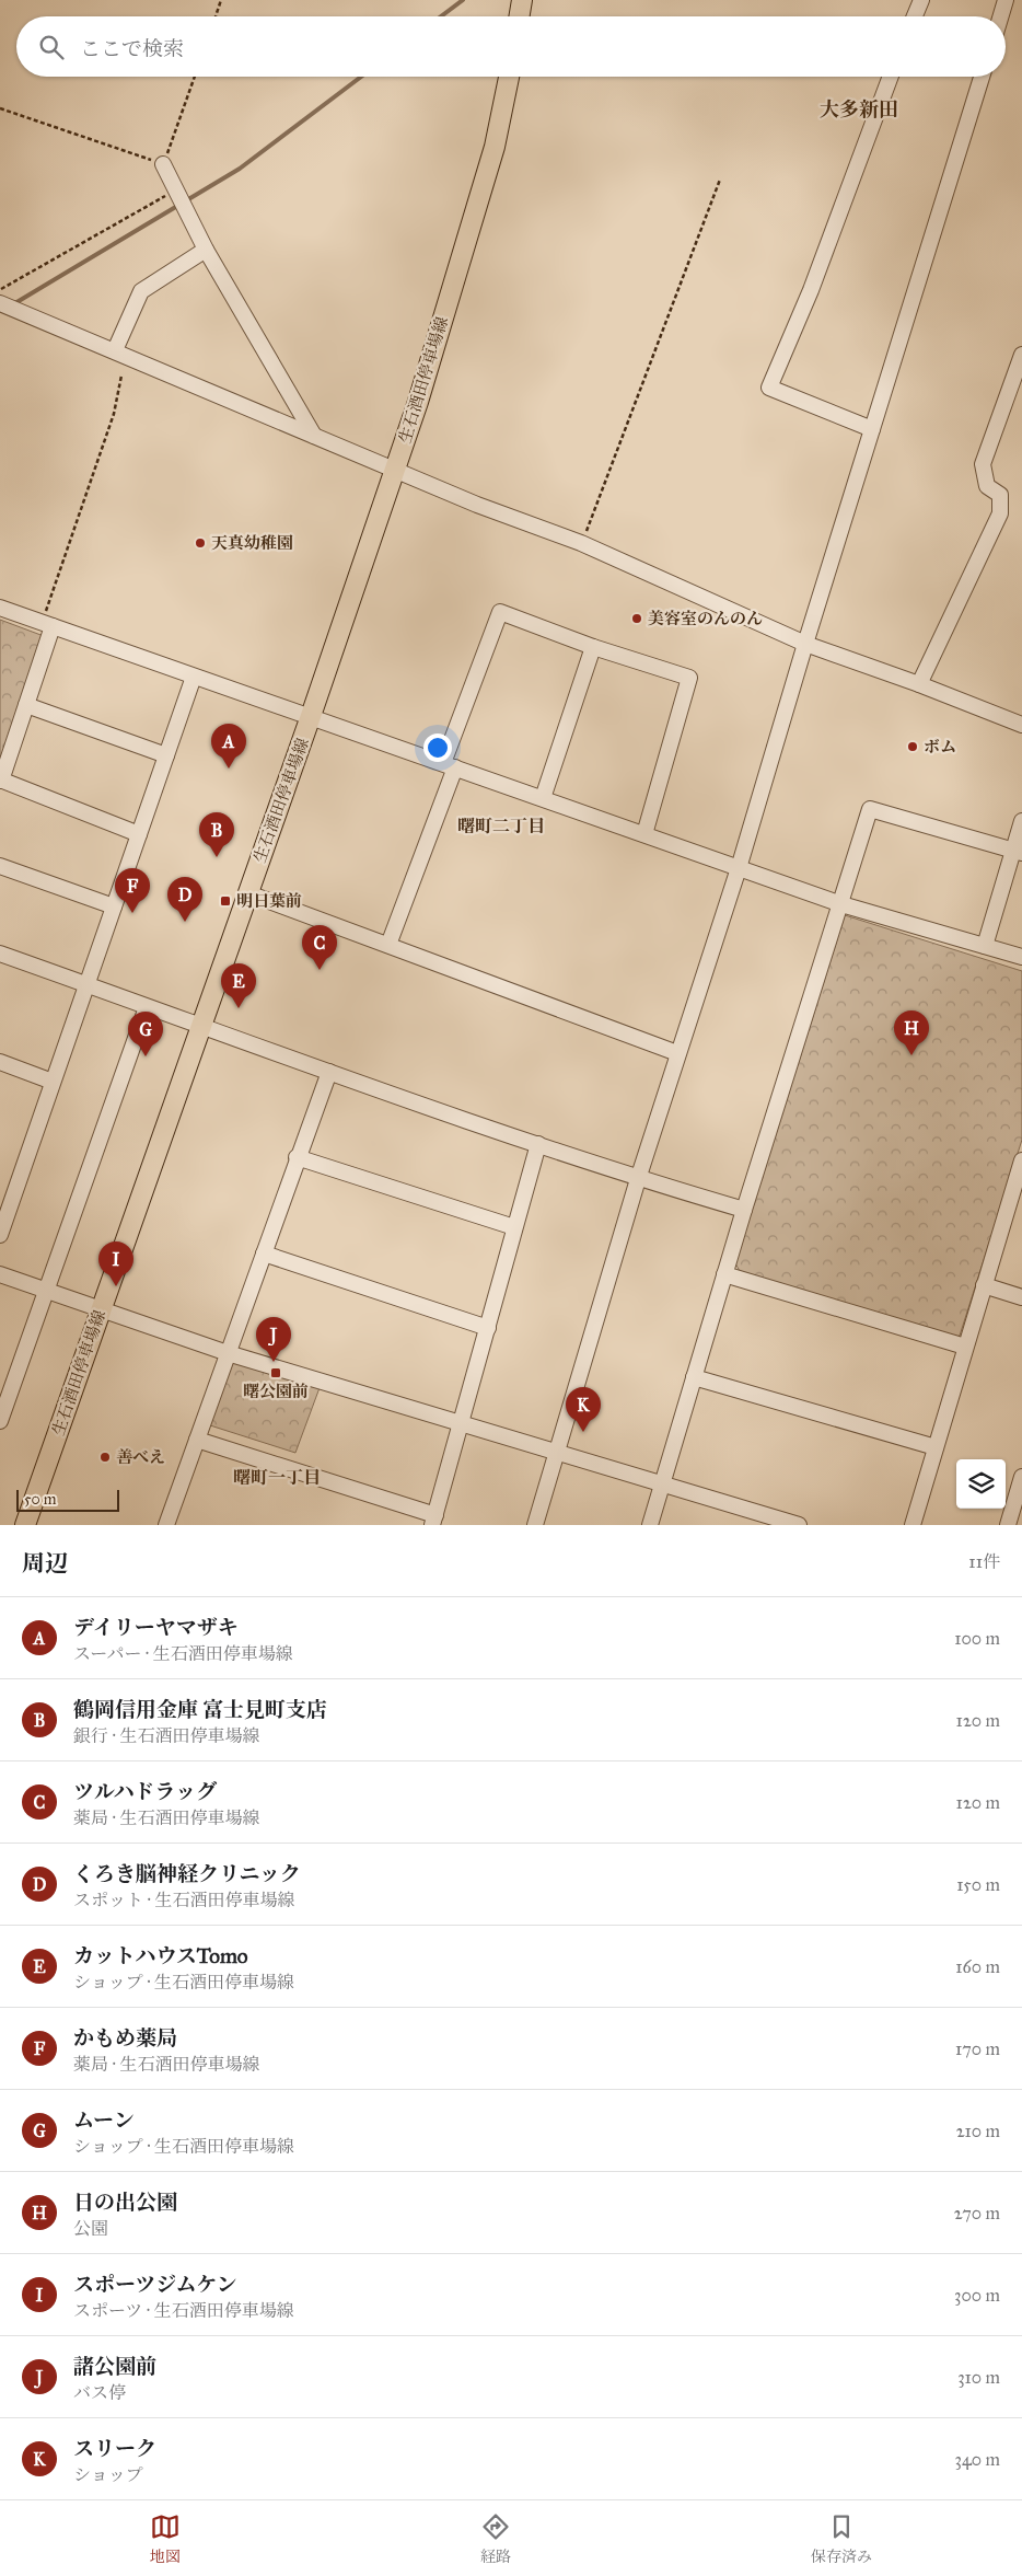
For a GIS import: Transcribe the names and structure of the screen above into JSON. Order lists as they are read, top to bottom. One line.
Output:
{"streets":{"main road":["生石酒田停車場線"]},"districts":["大多新田","曙町二丁目","曙町一丁目"],"places":{"other":["天真幼稚園","美容室のんのん","ボム","善べえ"],"transit":["明日葉前","曙公園前"]},"scale_bar":"50 m","page":{"search":"ここで検索","pins":["A","B","F","D","C","E","H","G","I","J","K"],"scale":"50 m","heading":["周辺","11件"],"list":[{"mark":"A","name":"デイリーヤマザキ","note":"スーパー · 生石酒田停車場線","value":"100 m"},{"mark":"B","name":"鶴岡信用金庫 富士見町支店","note":"銀行 · 生石酒田停車場線","value":"120 m"},{"mark":"C","name":"ツルハドラッグ","note":"薬局 · 生石酒田停車場線","value":"120 m"},{"mark":"D","name":"くろき脳神経クリニック","note":"スポット · 生石酒田停車場線","value":"150 m"},{"mark":"E","name":"カットハウスTomo","note":"ショップ · 生石酒田停車場線","value":"160 m"},{"mark":"F","name":"かもめ薬局","note":"薬局 · 生石酒田停車場線","value":"170 m"},{"mark":"G","name":"ムーン","note":"ショップ · 生石酒田停車場線","value":"210 m"},{"mark":"H","name":"日の出公園","note":"公園","value":"270 m"},{"mark":"I","name":"スポーツジムケン","note":"スポーツ · 生石酒田停車場線","value":"300 m"},{"mark":"J","name":"諸公園前","note":"バス停","value":"310 m"},{"mark":"K","name":"スリーク","note":"ショップ","value":"340 m"}],"nav":["地図","経路","保存済み"]}}
